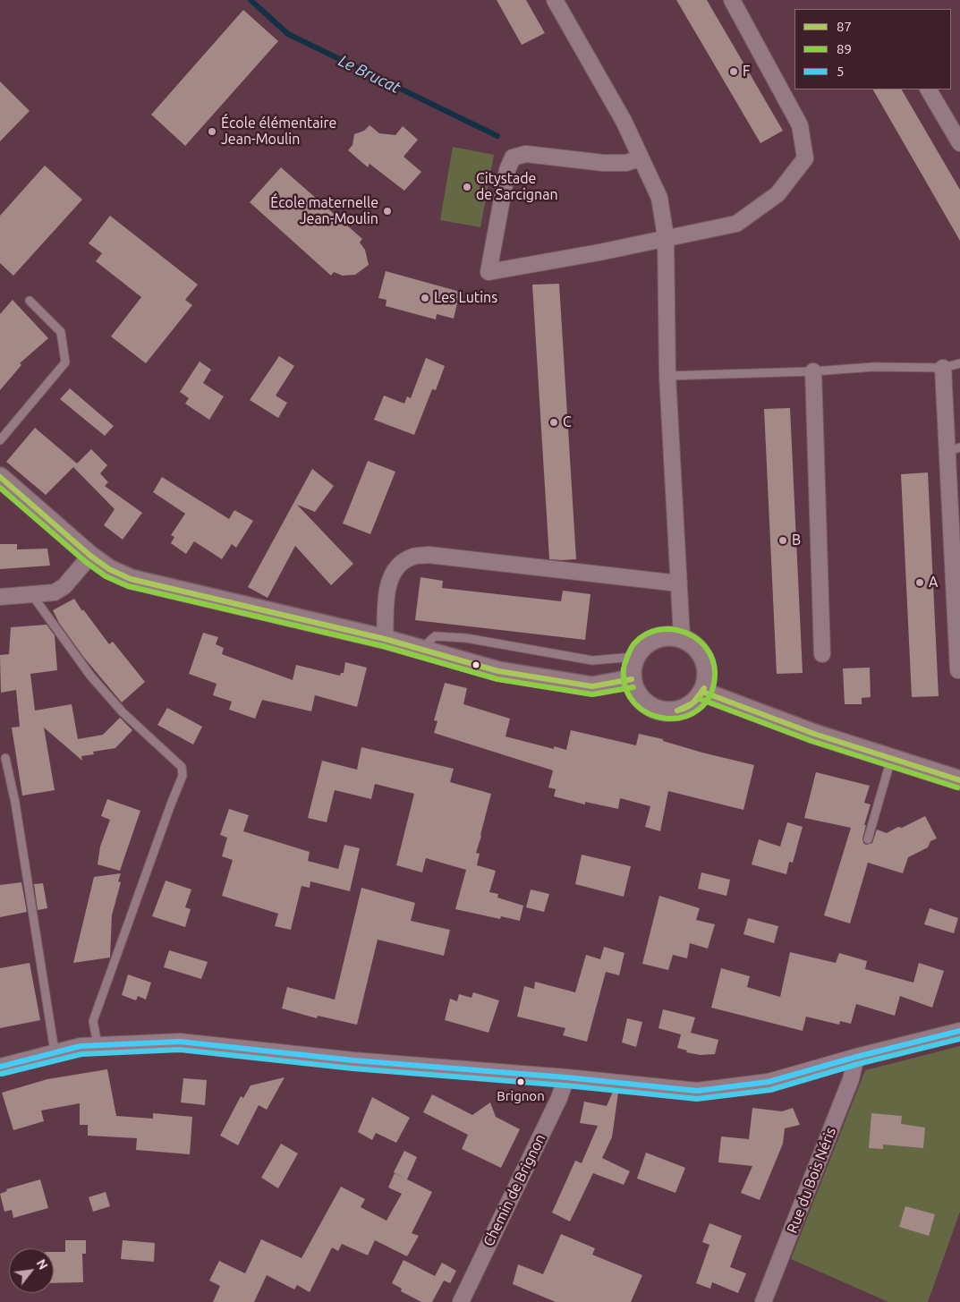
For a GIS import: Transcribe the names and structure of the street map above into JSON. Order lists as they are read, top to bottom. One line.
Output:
{"streets":{"street":["Rue du Bois Néris","Chemin de Brignon"]},"water":["Le Brucat"],"places":["F","École élémentaire Jean-Moulin","Citystade de Sarcignan","École maternelle Jean-Moulin","Les Lutins","C","B","A","Brignon"],"lines":["transit line 87","transit line 89","transit line 5"],"legend":["87","89","5"],"north":"top right"}
